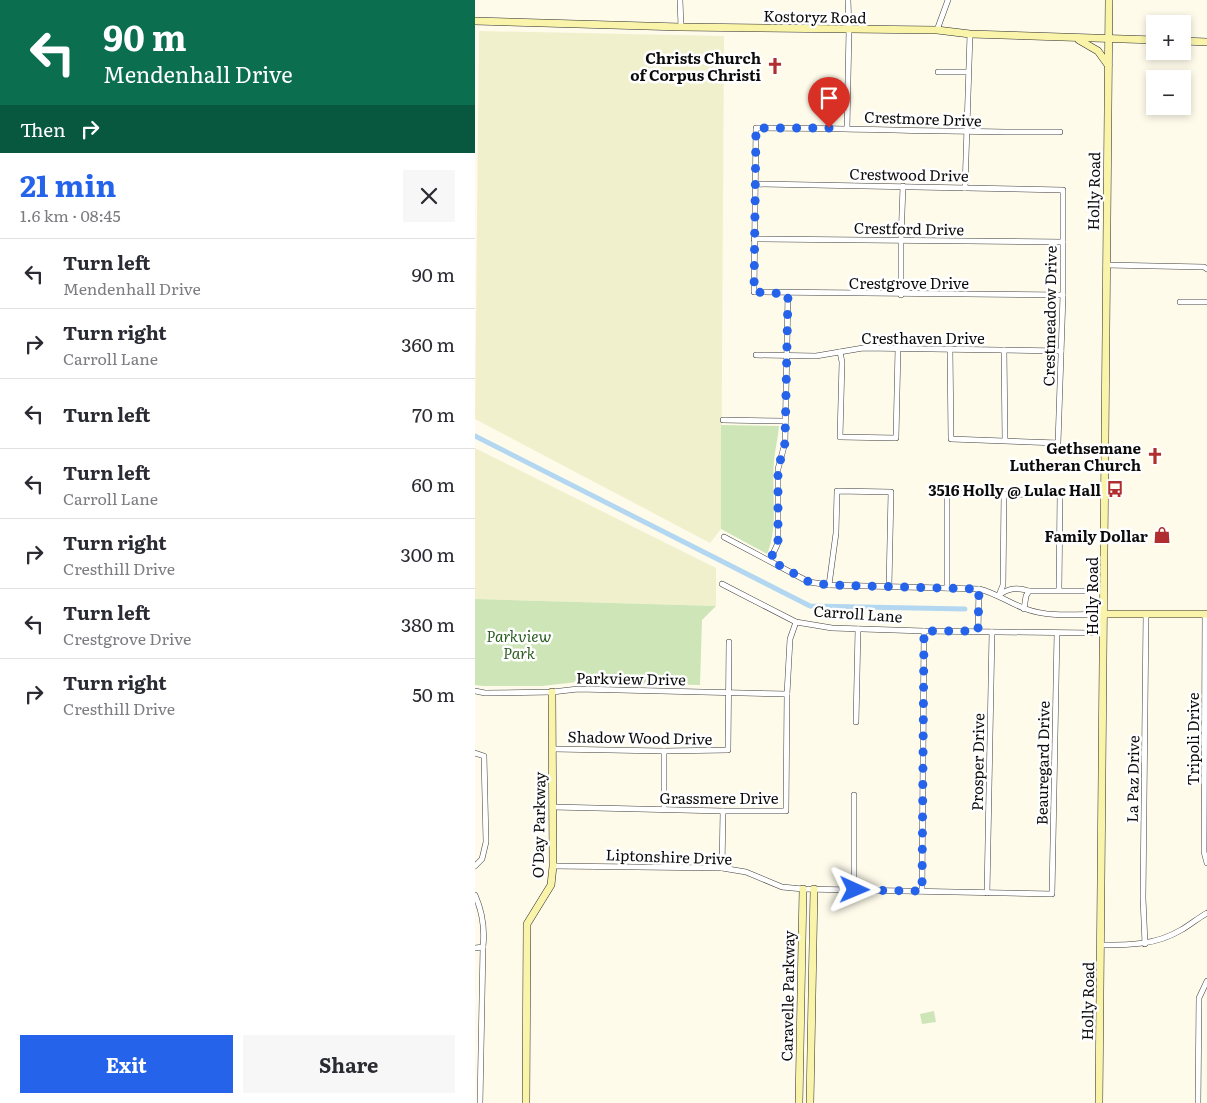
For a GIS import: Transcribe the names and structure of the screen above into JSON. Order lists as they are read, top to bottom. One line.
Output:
{"streets":{"main road":["Kostoryz Road","Holly Road","Carroll Lane","O'Day Parkway","Caravelle Parkway"],"street":["Crestmore Drive","Crestwood Drive","Crestford Drive","Crestgrove Drive","Crestmeadow Drive","Cresthaven Drive","Parkview Drive","Shadow Wood Drive","Tripoli Drive","Prosper Drive","Beauregard Drive","La Paz Drive","Grassmere Drive","Liptonshire Drive"]},"crossings":[["Kostoryz Road","Holly Road"],["Crestmore Drive","Crestwood Drive"],["Crestwood Drive","Crestmeadow Drive"],["Holly Road","Carroll Lane"],["Crestford Drive","Crestgrove Drive"],["Crestford Drive","Crestmeadow Drive"],["Crestgrove Drive","Crestmeadow Drive"],["Crestmeadow Drive","Cresthaven Drive"],["Carroll Lane","Tripoli Drive"],["Carroll Lane","Prosper Drive"],["Carroll Lane","Beauregard Drive"],["Carroll Lane","La Paz Drive"],["Carroll Lane","Grassmere Drive"],["Parkview Drive","Shadow Wood Drive"],["Parkview Drive","Grassmere Drive"],["Parkview Drive","O'Day Parkway"],["Shadow Wood Drive","O'Day Parkway"],["Prosper Drive","Liptonshire Drive"],["Beauregard Drive","Liptonshire Drive"],["Grassmere Drive","O'Day Parkway"],["O'Day Parkway","Liptonshire Drive"],["Liptonshire Drive","Caravelle Parkway"]],"parks":["Parkview Park"],"places":{"church":["Christs Church of Corpus Christi","Gethsemane Lutheran Church"],"bus stop":["3516 Holly @ Lulac Hall"],"shop":["Family Dollar"]},"page":{"turn":["90 m","Mendenhall Drive"],"map_buttons":["+","−"],"then":"Then","heading":["21 min","1.6 km · 08:45"],"list":[{"name":"Turn left","note":"Mendenhall Drive","value":"90 m"},{"name":"Turn right","note":"Carroll Lane","value":"360 m"},{"name":"Turn left","value":"70 m"},{"name":"Turn left","note":"Carroll Lane","value":"60 m"},{"name":"Turn right","note":"Cresthill Drive","value":"300 m"},{"name":"Turn left","note":"Crestgrove Drive","value":"380 m"},{"name":"Turn right","note":"Cresthill Drive","value":"50 m"}],"buttons":["Exit","Share"]}}
